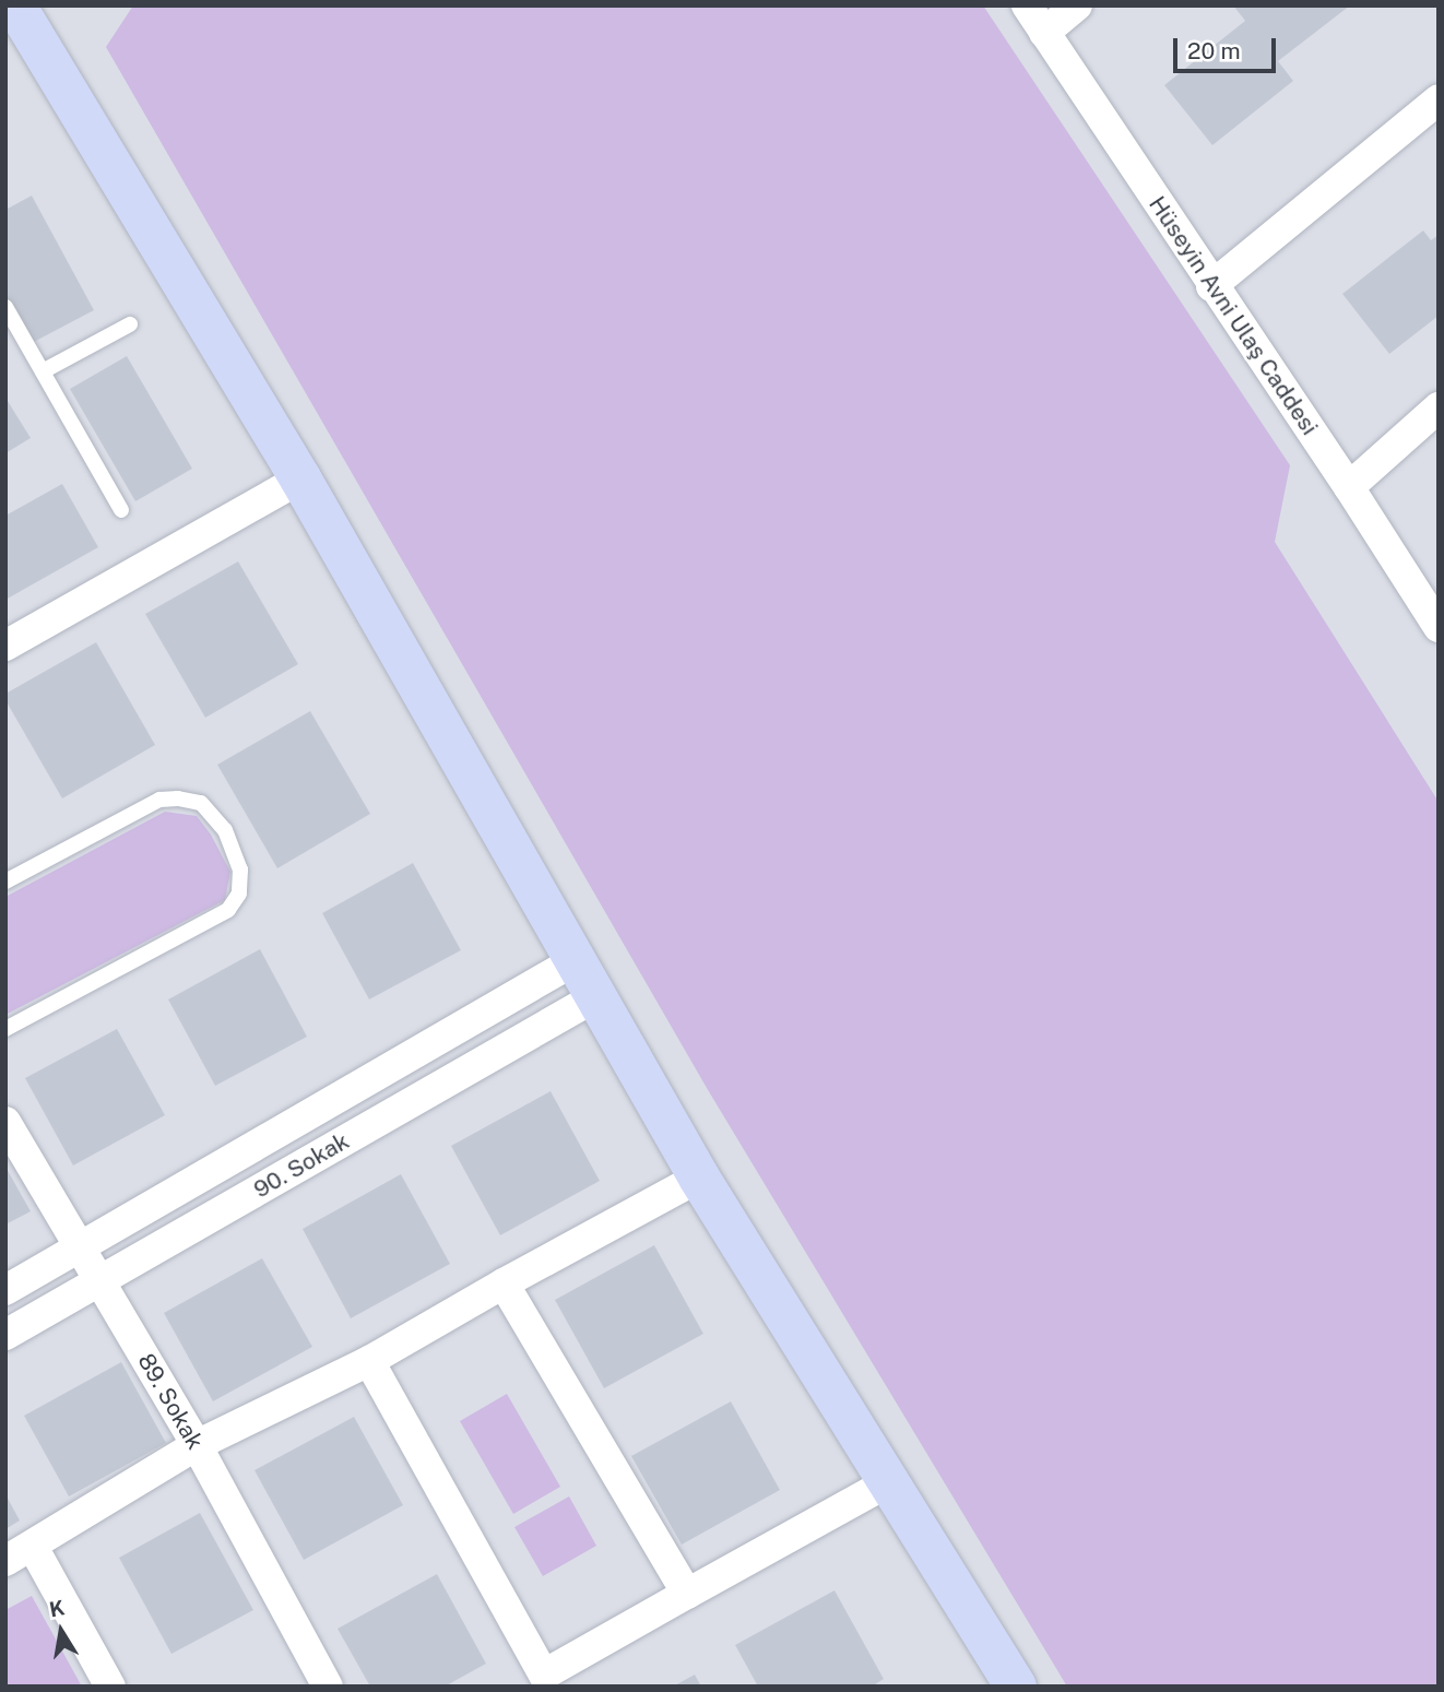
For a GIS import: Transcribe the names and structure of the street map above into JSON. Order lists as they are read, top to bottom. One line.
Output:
{"streets":{"street":["Hüseyin Avni Ulaş Caddesi","90. Sokak","89. Sokak"]},"crossings":[["90. Sokak","89. Sokak"]],"scale_bar":"20 m","north":"top"}
